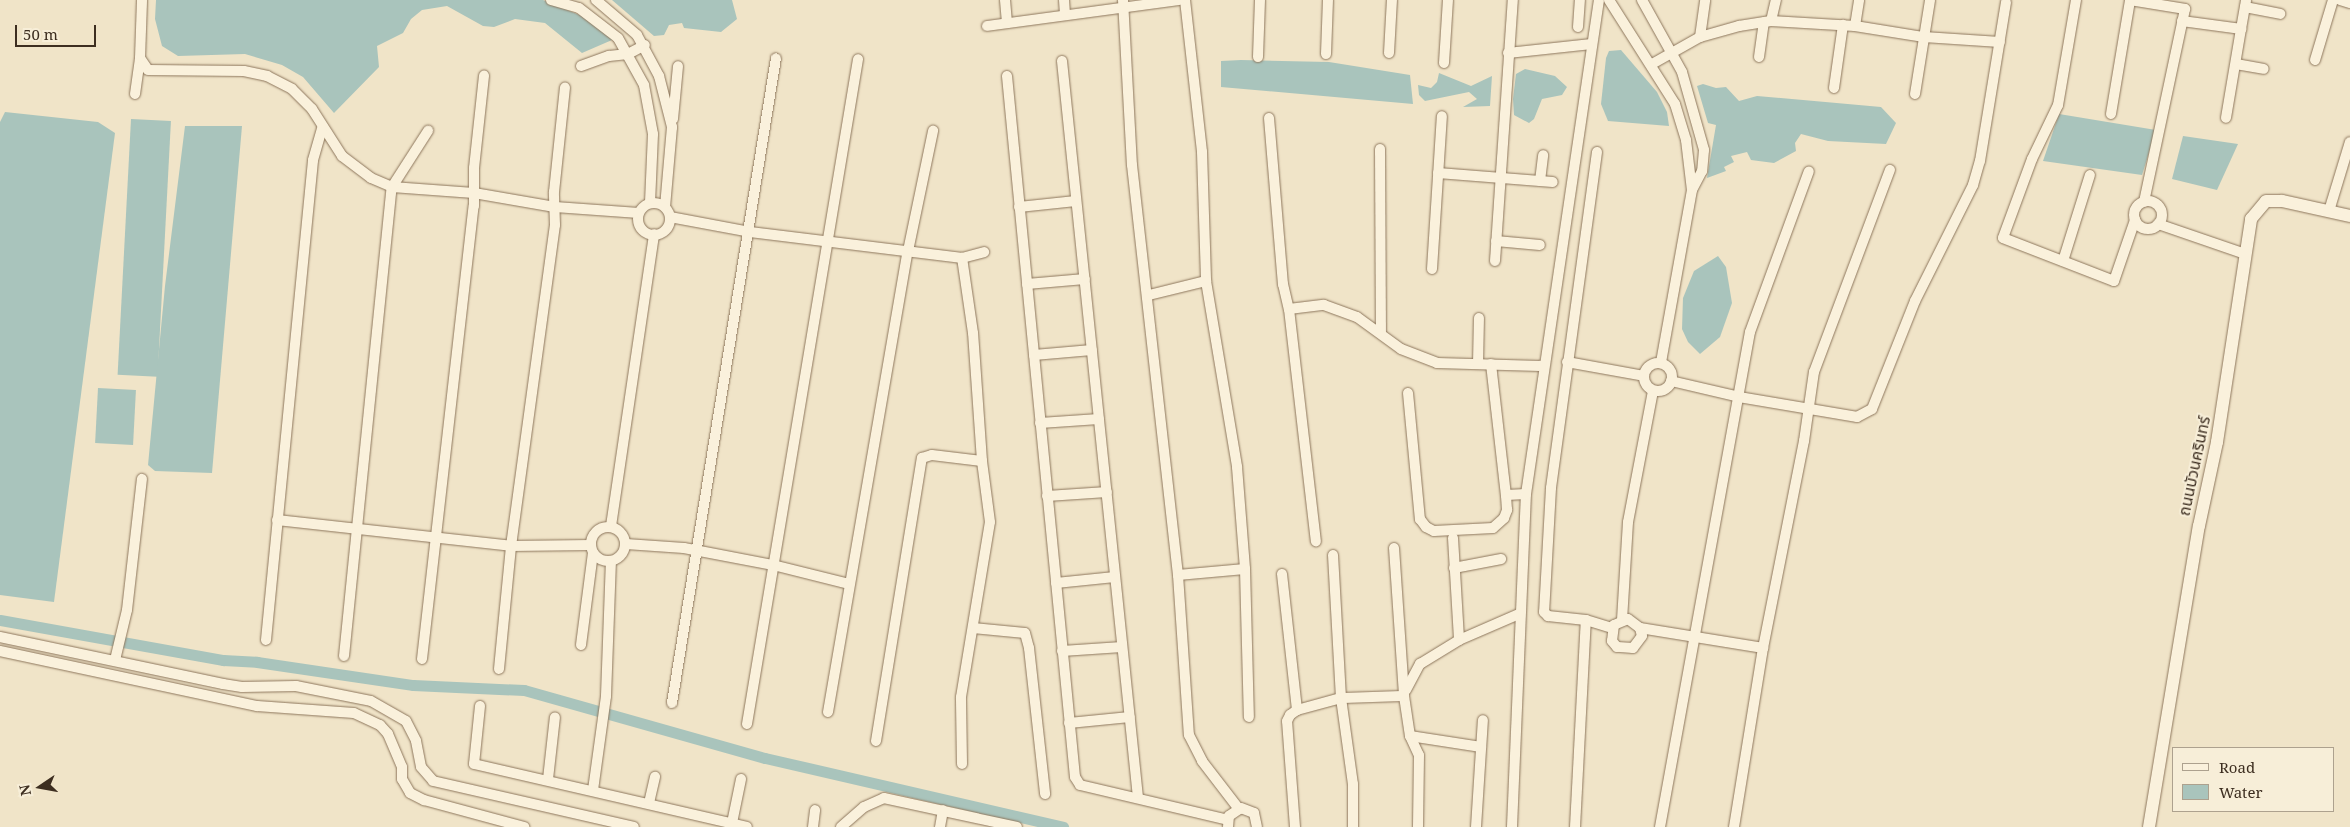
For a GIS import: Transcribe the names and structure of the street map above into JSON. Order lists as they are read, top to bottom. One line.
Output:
{"streets":{"street":["ถนนบัวนครินทร์"]},"legend":["Road","Water"],"scale_bar":"50 m","north":"left"}
